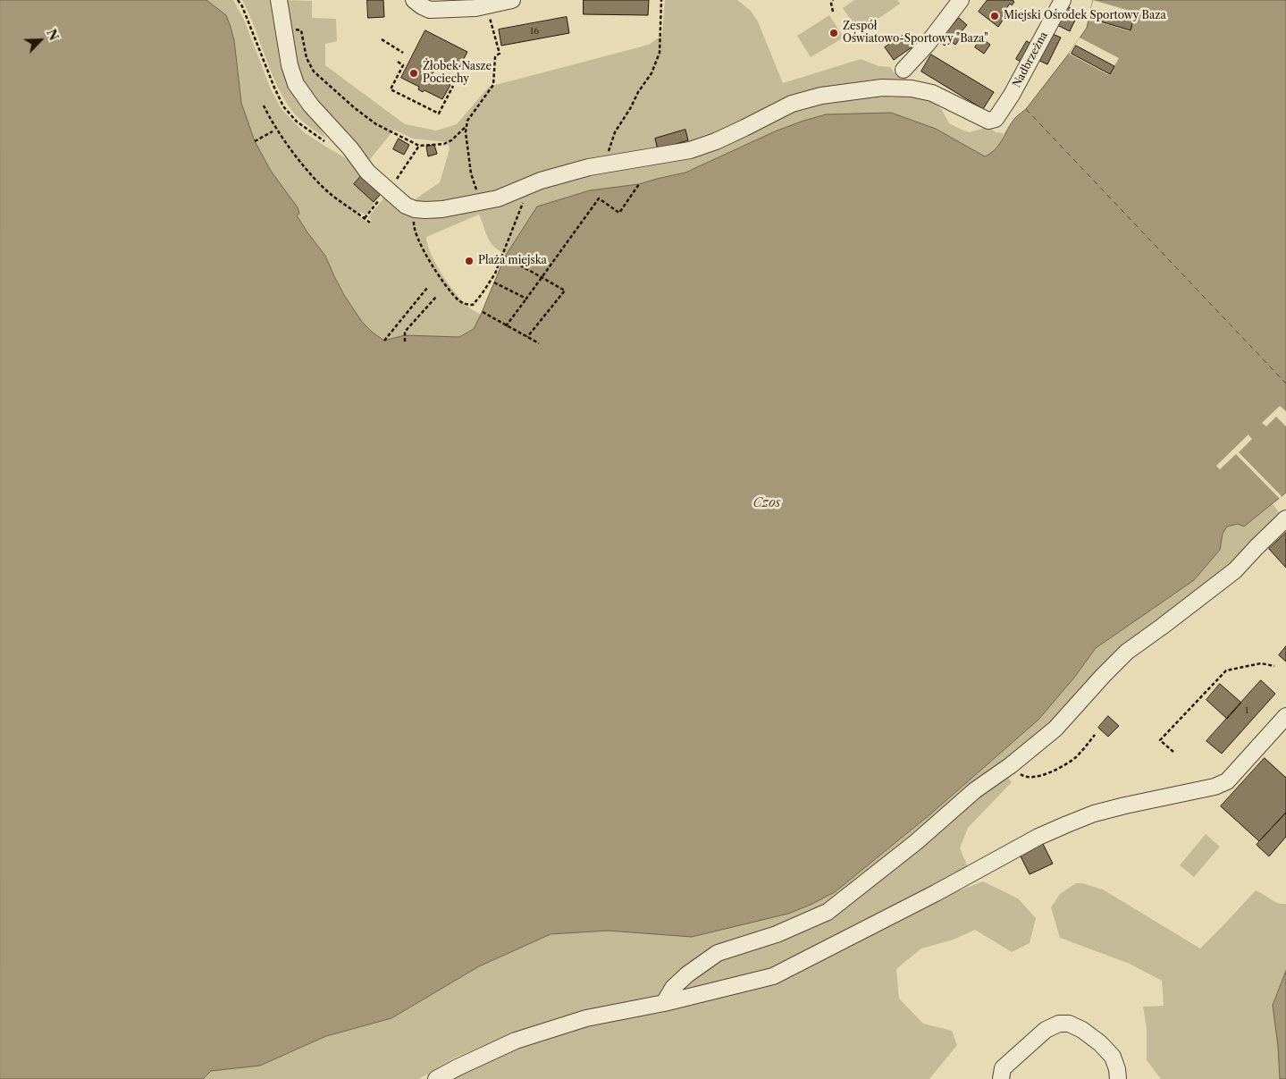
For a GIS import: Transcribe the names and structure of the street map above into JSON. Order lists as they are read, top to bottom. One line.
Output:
{"streets":{"street":["Nadbrzeżna"]},"water":["Czos"],"places":["Miejski Ośrodek Sportowy Baza","Zespół Oświatowo-Sportowy \"Baza\"","Żłobek Nasze Pociechy","Plaża miejska"],"house_numbers":["16","1"],"north":"top right"}
